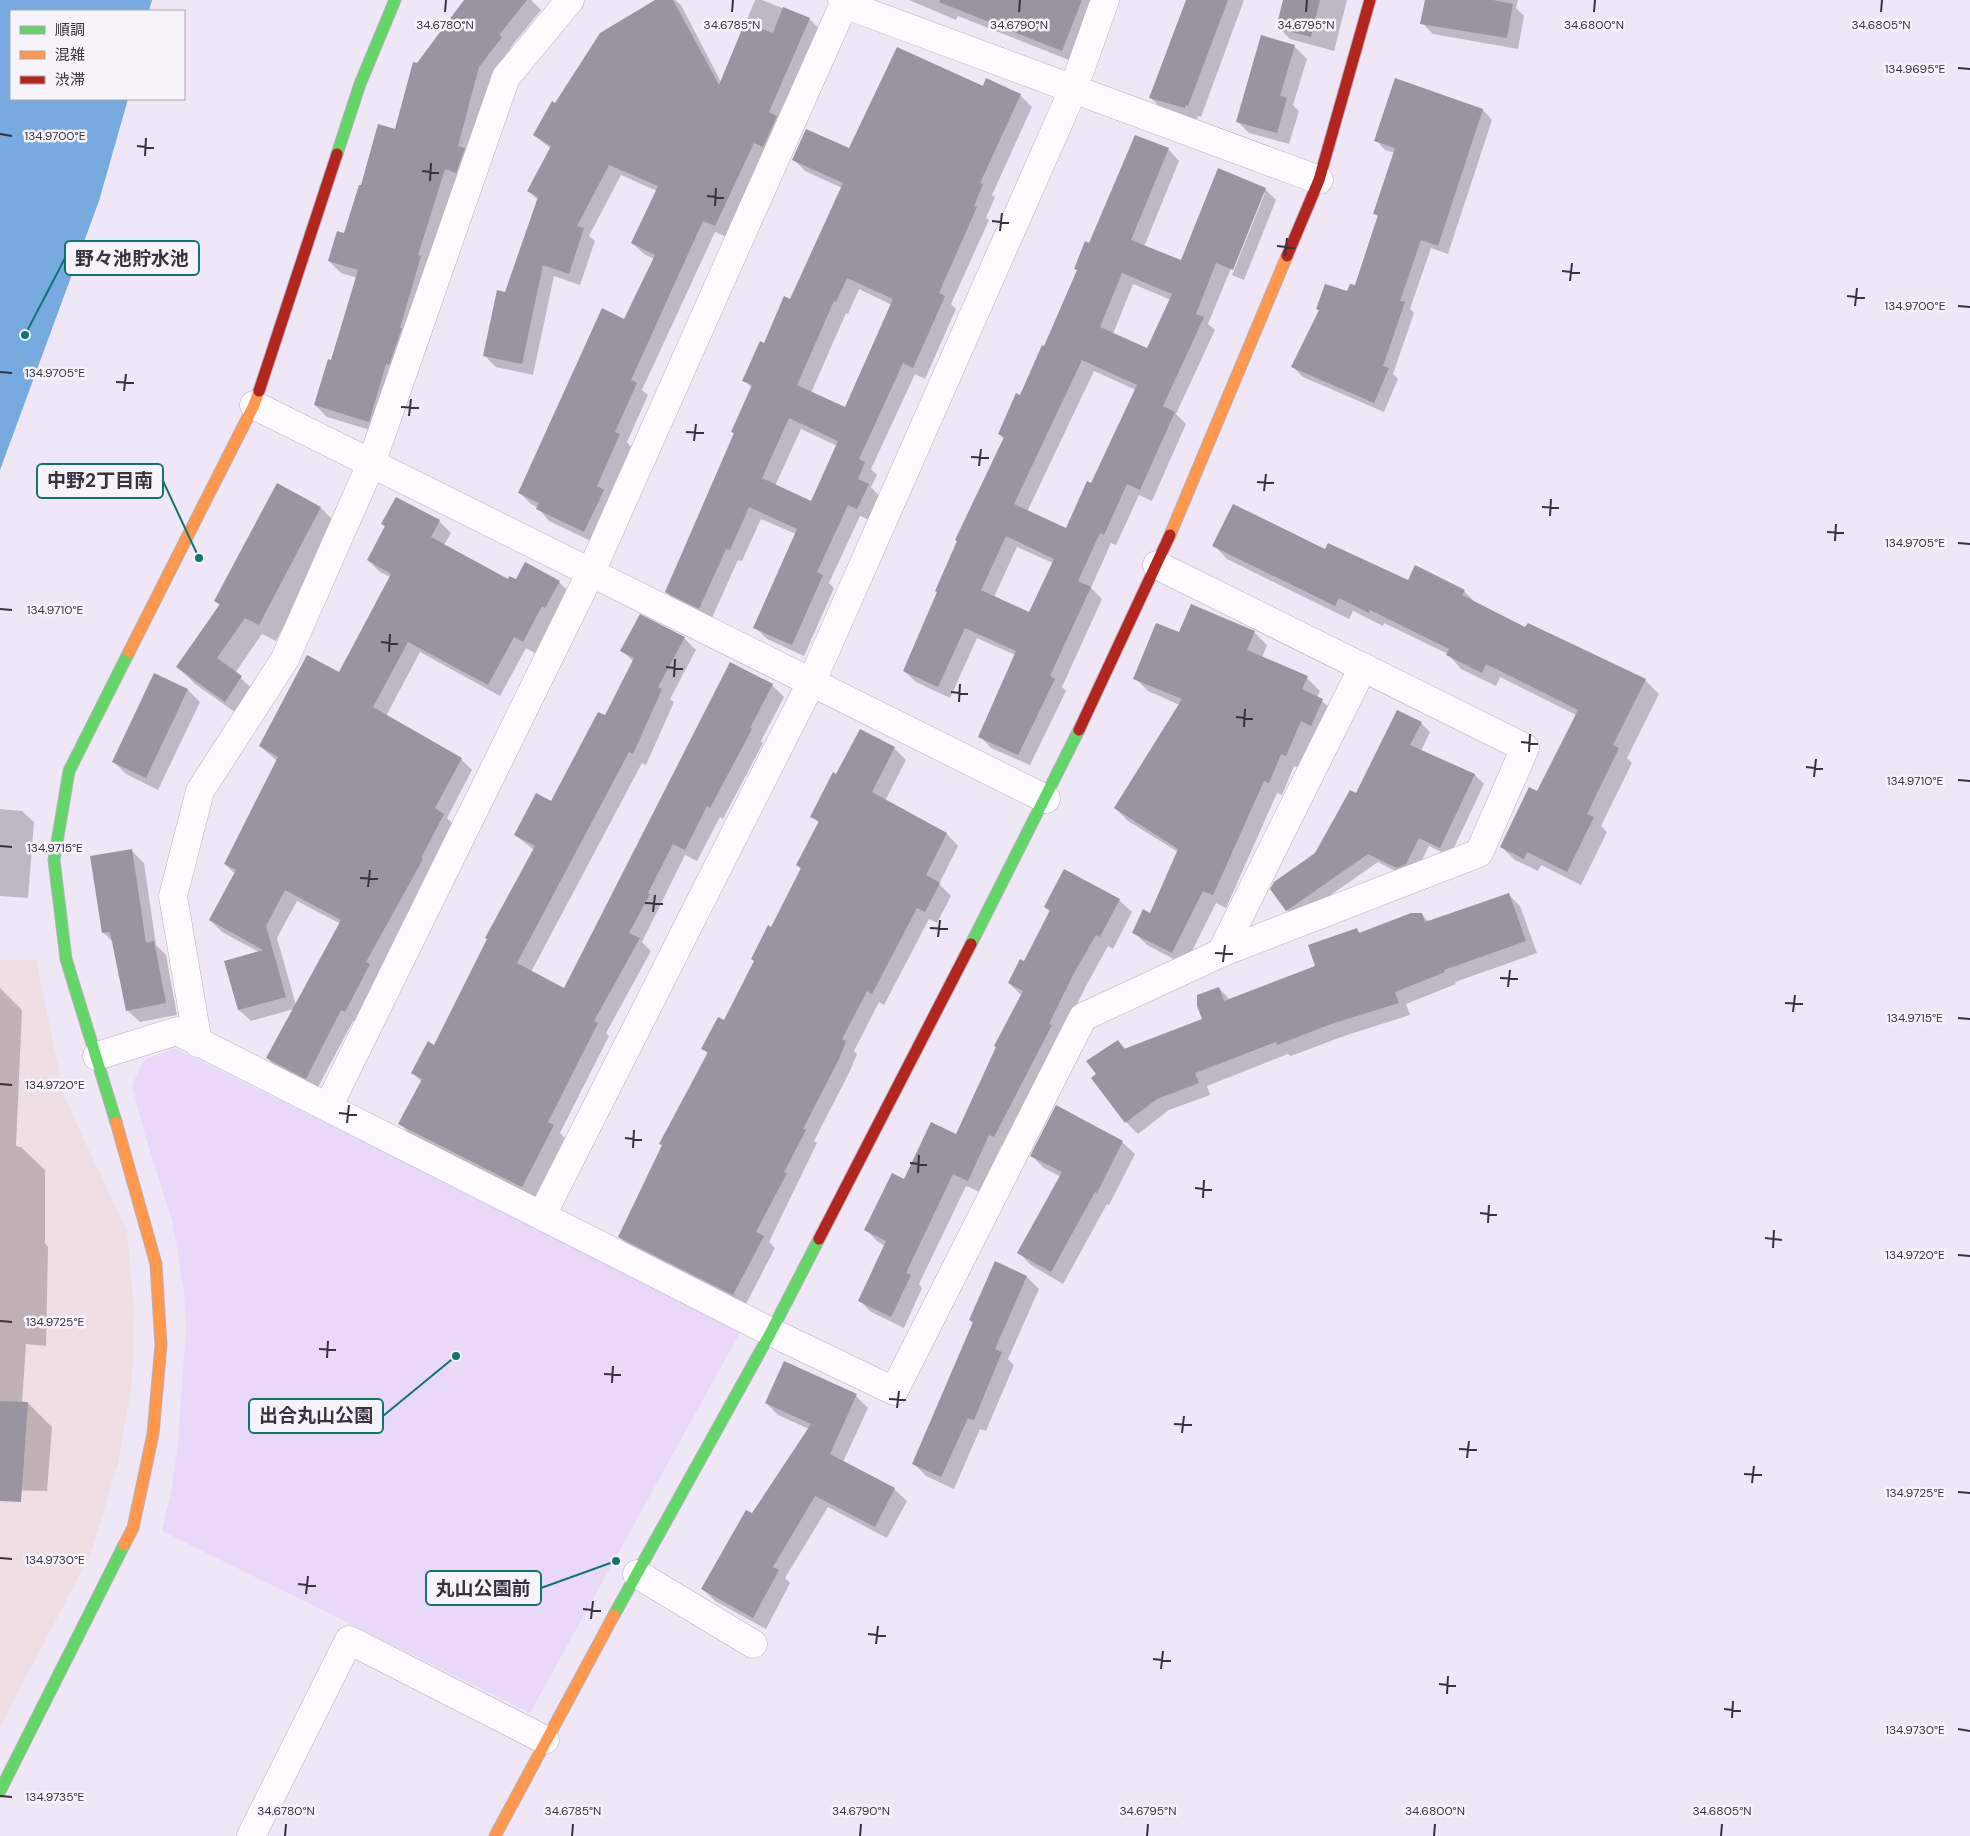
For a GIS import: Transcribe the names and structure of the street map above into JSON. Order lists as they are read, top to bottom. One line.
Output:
{"places":["野々池貯水池","中野2丁目南","出合丸山公園","丸山公園前"],"legend":["順調","混雑","渋滞"],"coordinates":["34.6780°N","34.6785°N","34.6790°N","34.6795°N","34.6800°N","34.6805°N","134.9695°E","134.9700°E","134.9705°E","134.9710°E","134.9715°E","134.9720°E","134.9725°E","134.9730°E","134.9735°E"]}
